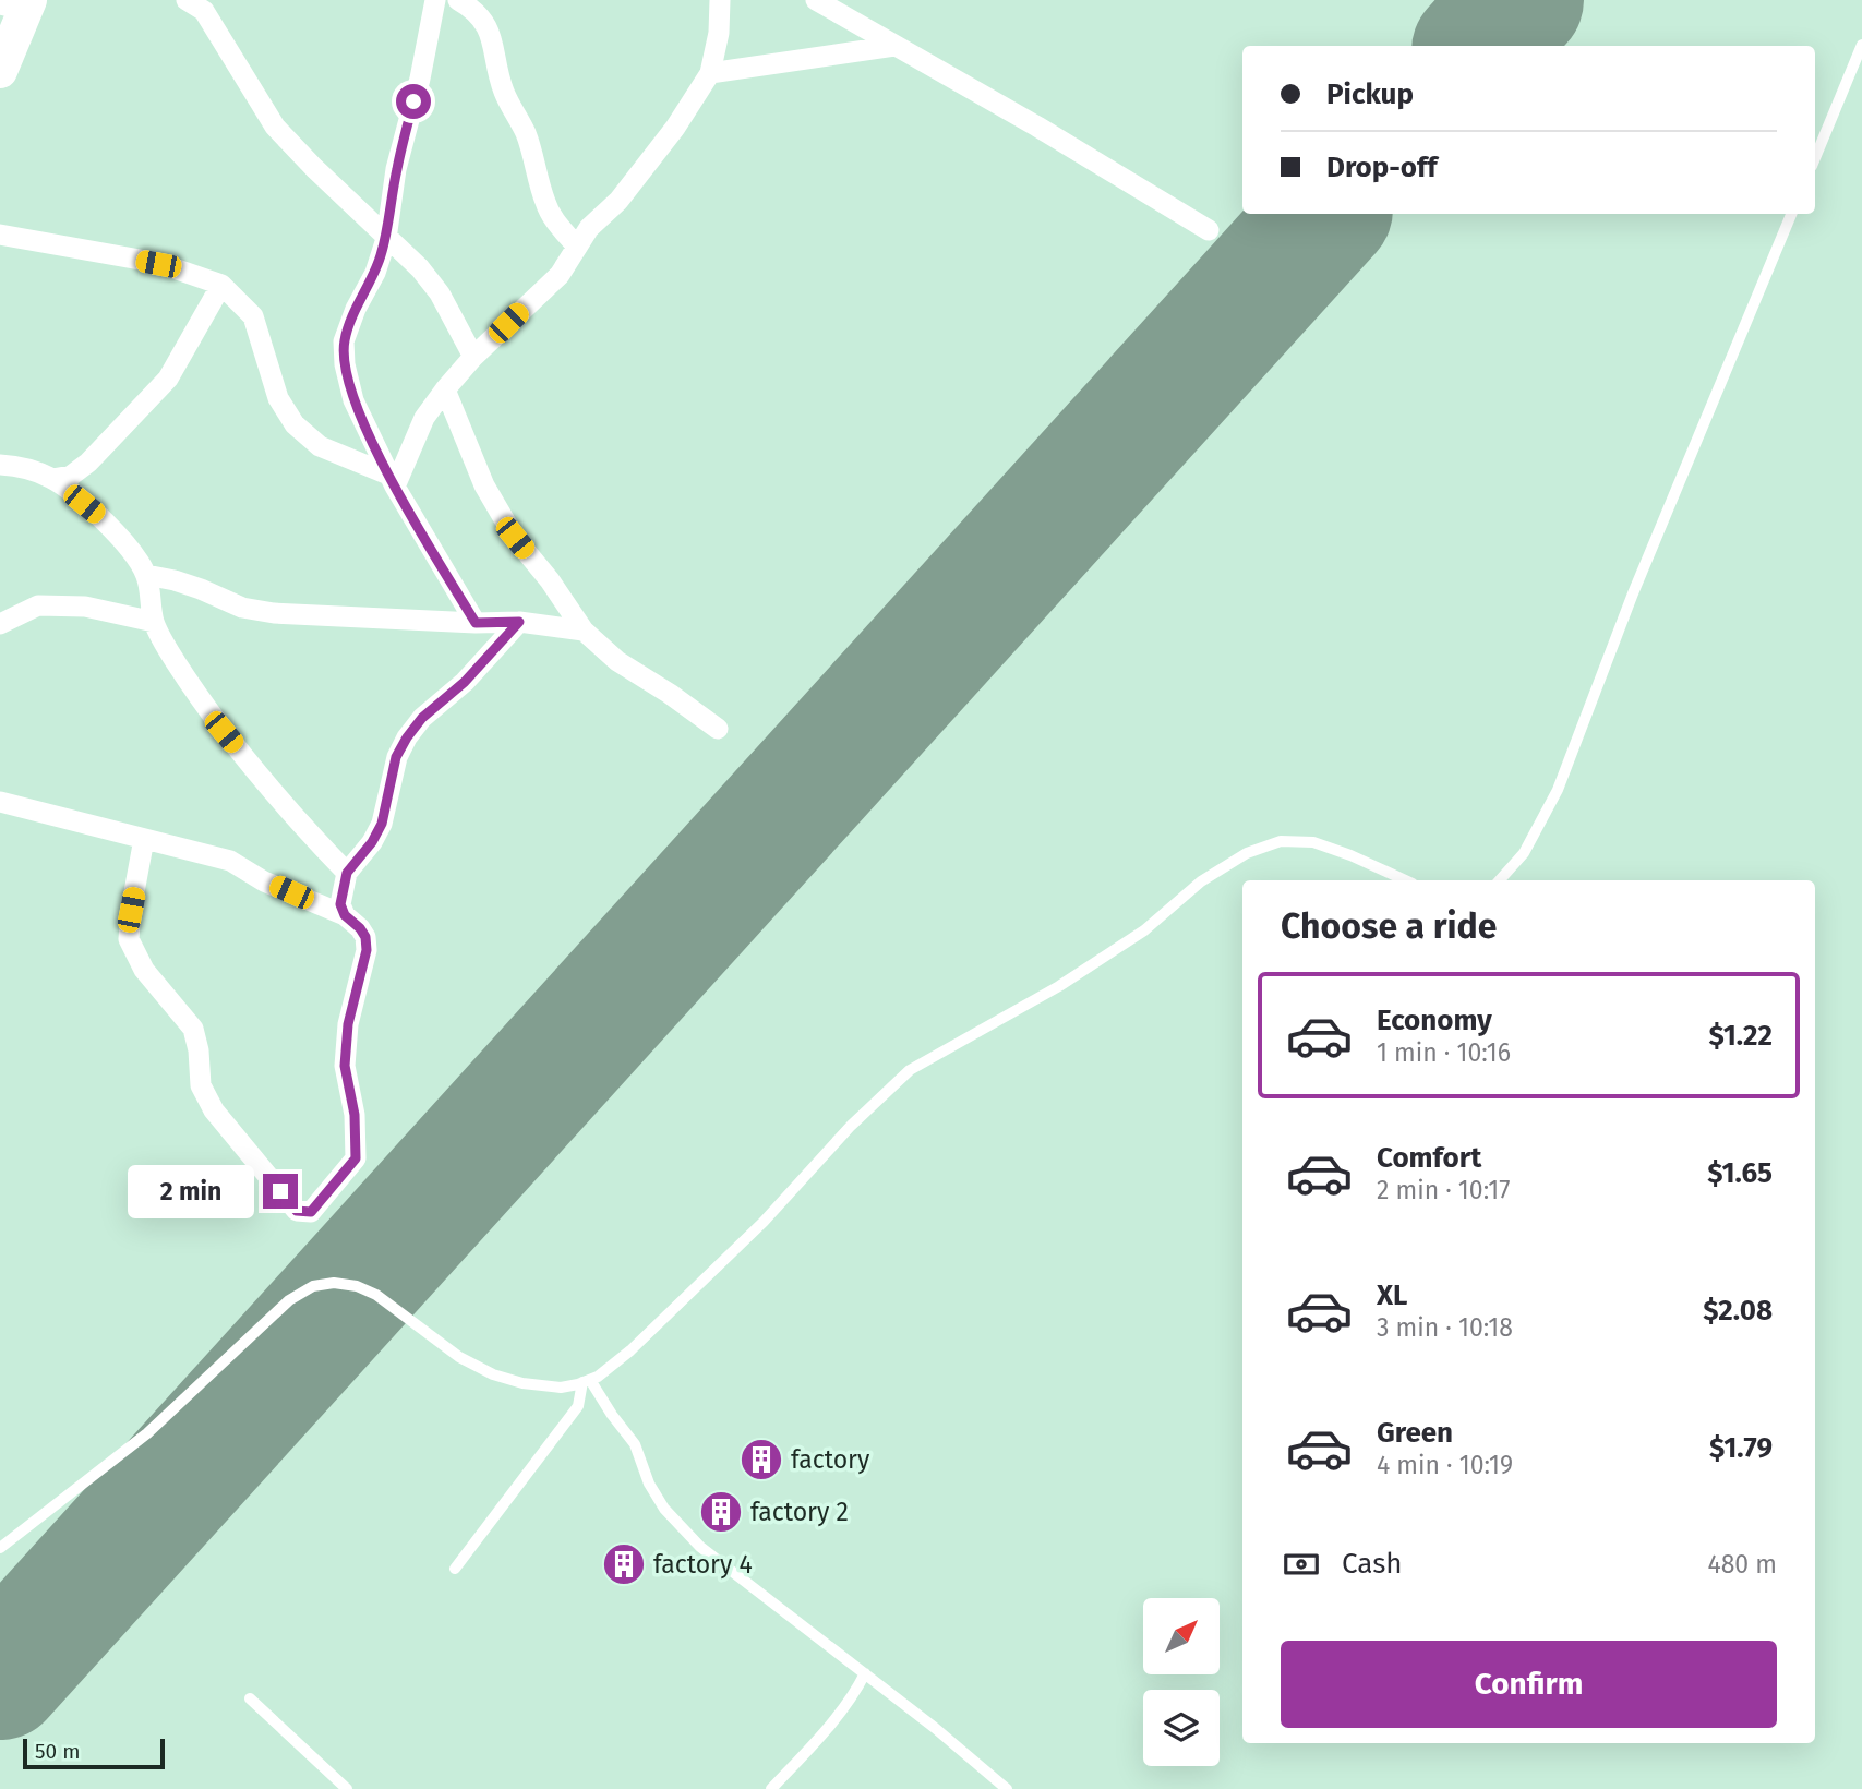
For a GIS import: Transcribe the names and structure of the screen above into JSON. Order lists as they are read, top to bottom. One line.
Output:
{"places":{"building":["factory","factory 2","factory 4"]},"scale_bar":"50 m","north":"top right","page":{"banner":["Pickup","Drop-off"],"heading":"Choose a ride","list":[{"name":"Economy","note":"1 min · 10:16","value":"$1.22"},{"name":"Comfort","note":"2 min · 10:17","value":"$1.65"},{"name":"XL","note":"3 min · 10:18","value":"$2.08"},{"name":"Green","note":"4 min · 10:19","value":"$1.79"}],"bubble":"2 min","pay":["Cash","480 m"],"buttons":"Confirm","scale":"50 m"}}
